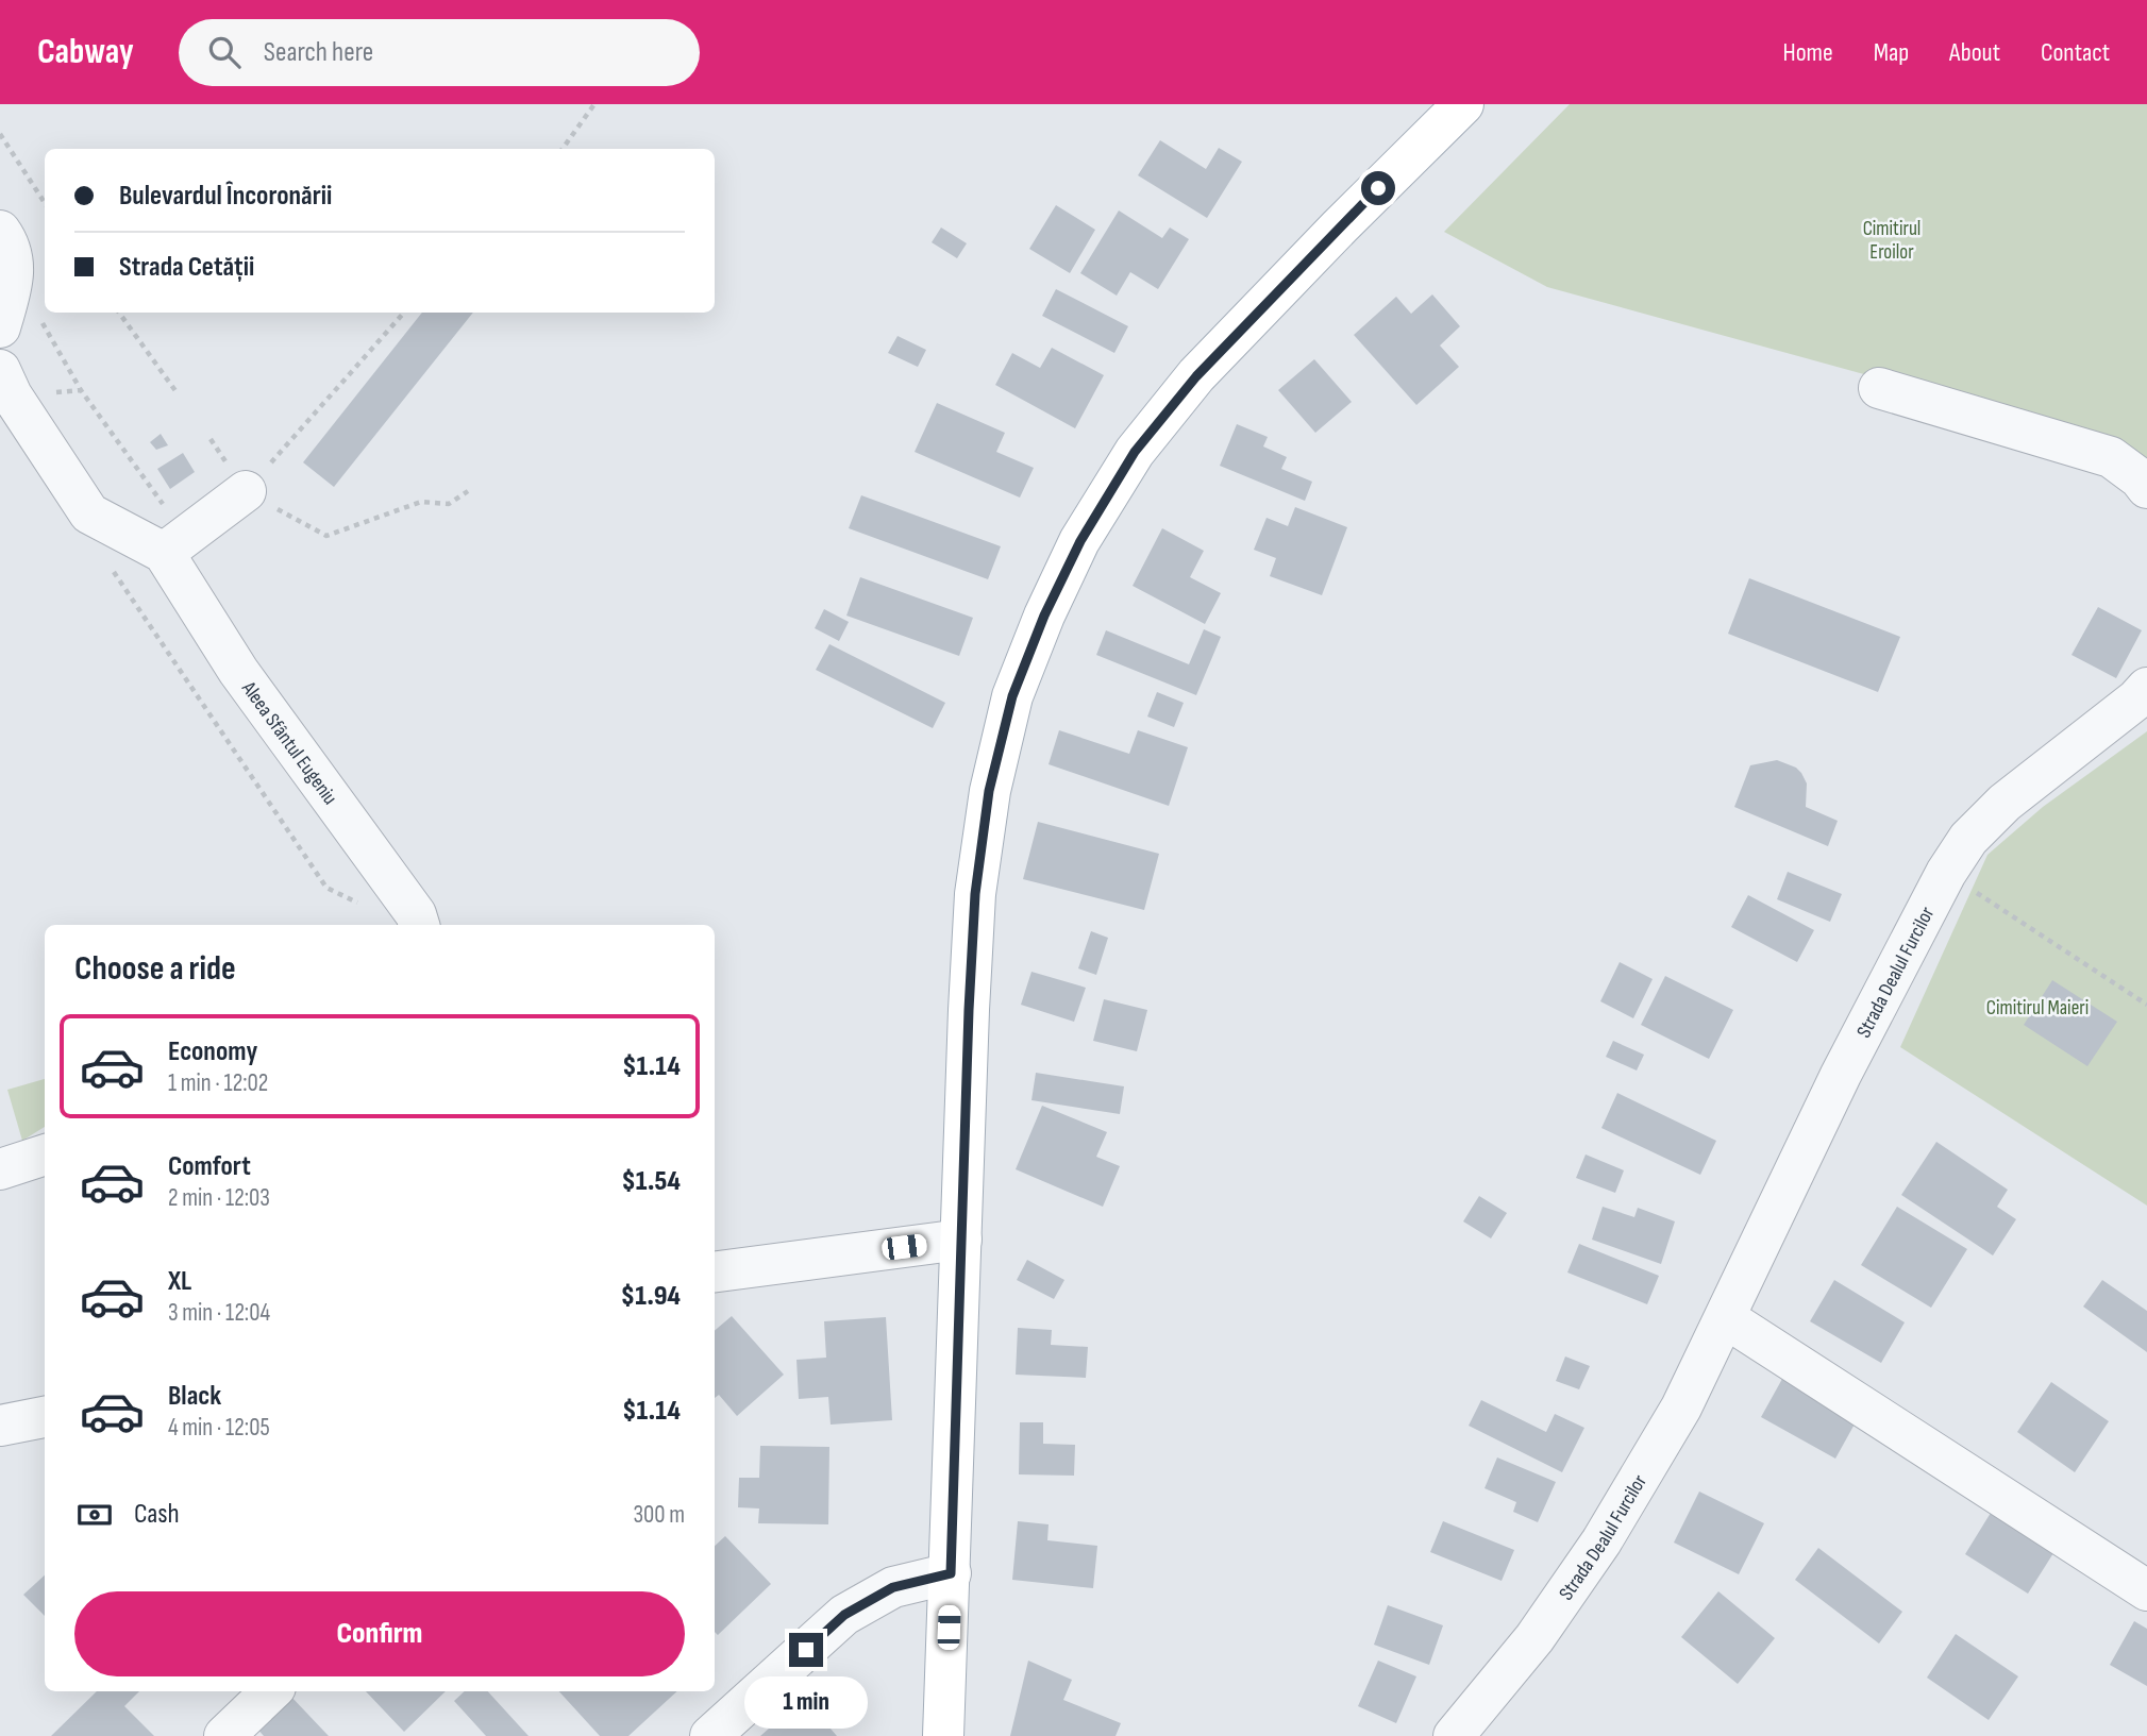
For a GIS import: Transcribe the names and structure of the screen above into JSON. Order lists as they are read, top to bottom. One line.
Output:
{"streets":{"street":["Aleea Sfântul Eugeniu","Strada Dealul Furcilor"]},"parks":["Cimitirul Eroilor","Cimitirul Maieri"],"page":{"header":"Cabway","search":"Search here","nav":["Home","Map","About","Contact"],"banner":["Bulevardul Încoronării","Strada Cetății"],"heading":"Choose a ride","list":[{"name":"Economy","note":"1 min · 12:02","value":"$1.14"},{"name":"Comfort","note":"2 min · 12:03","value":"$1.54"},{"name":"XL","note":"3 min · 12:04","value":"$1.94"},{"name":"Black","note":"4 min · 12:05","value":"$1.14"}],"pay":["Cash","300 m"],"buttons":"Confirm","bubble":"1 min"}}
